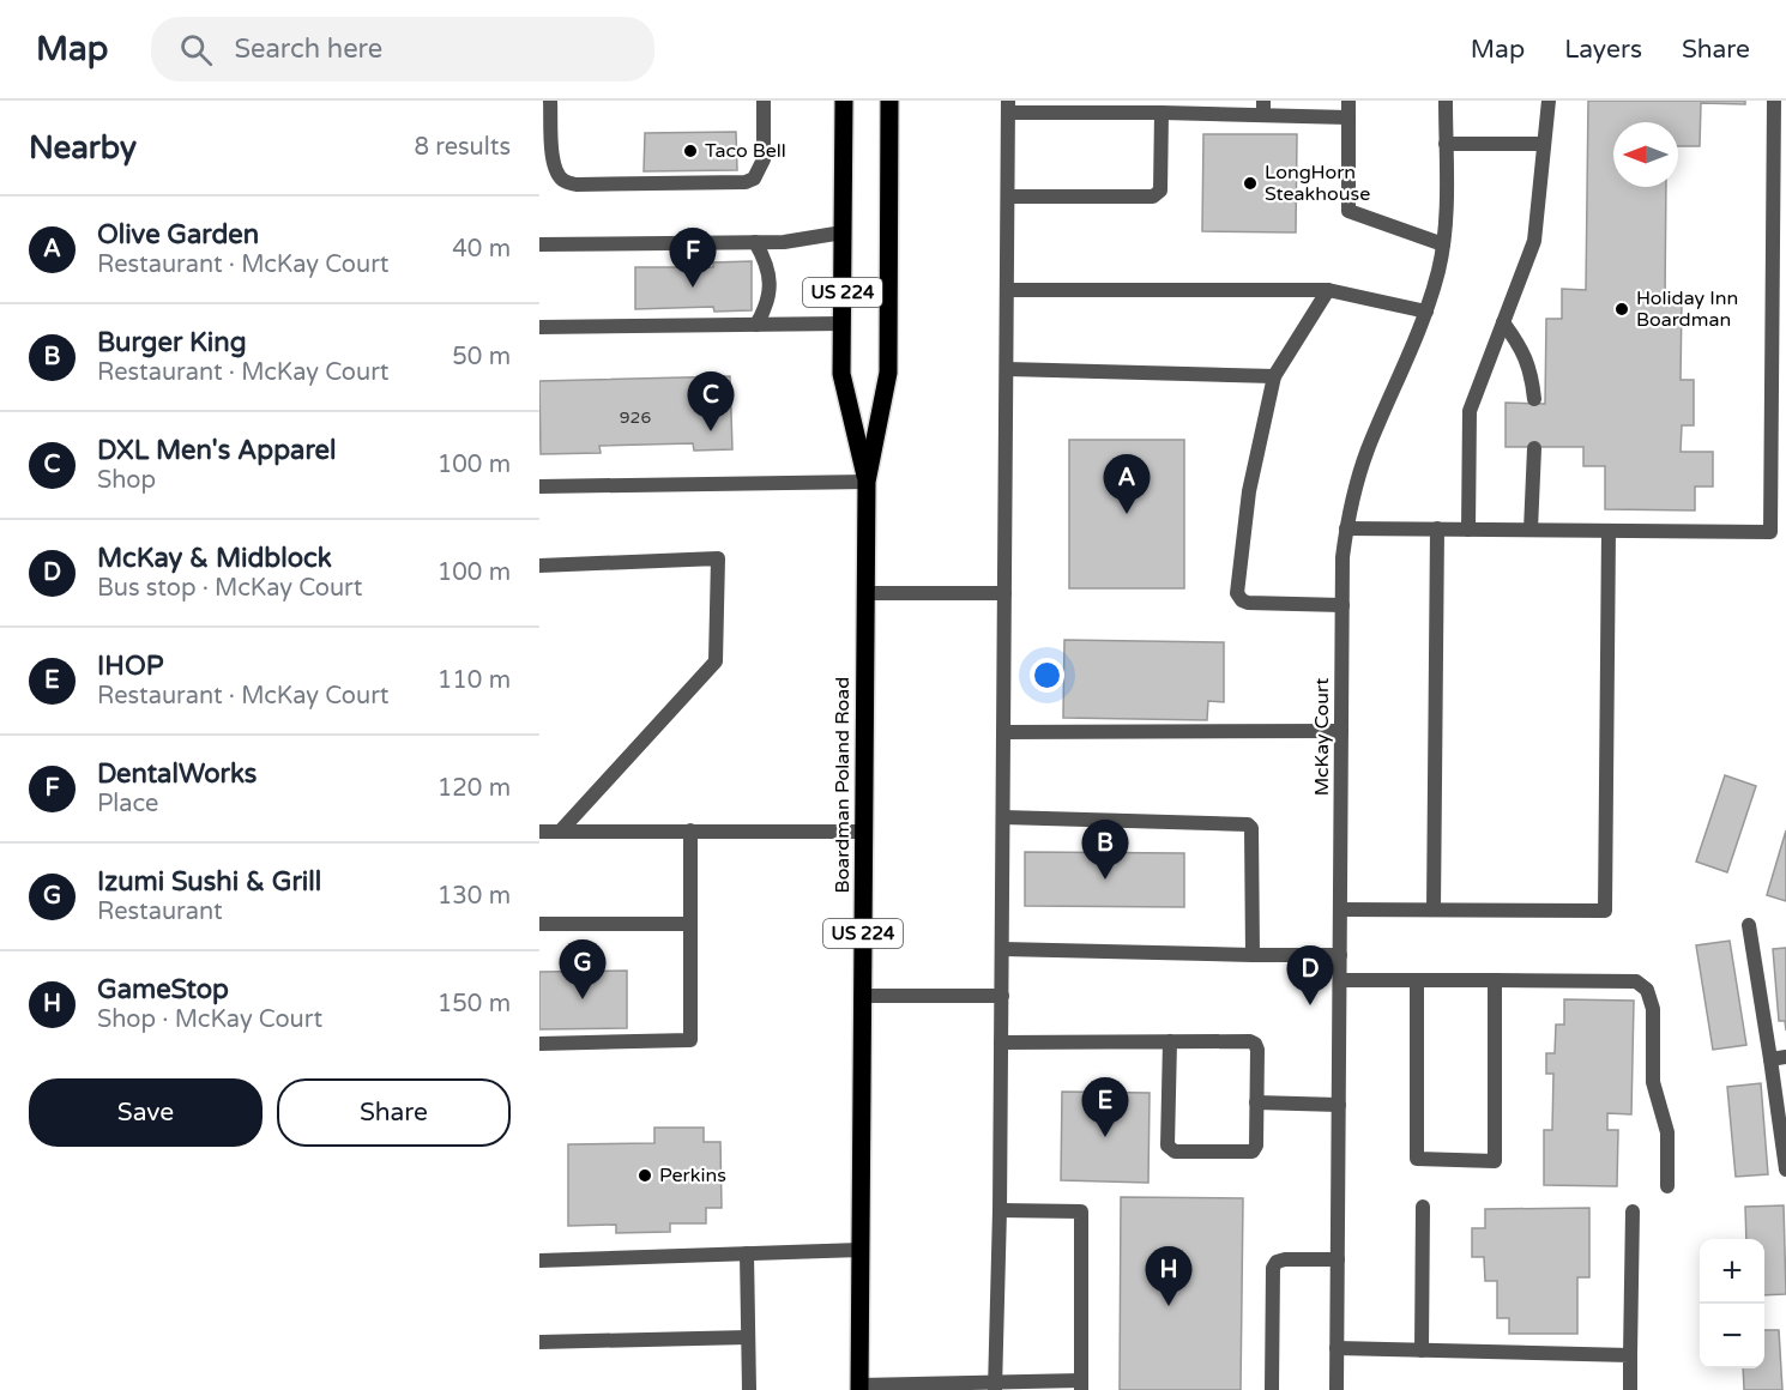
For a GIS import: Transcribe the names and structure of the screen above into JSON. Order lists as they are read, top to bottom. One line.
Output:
{"streets":{"main road":["US 224","Boardman Poland Road"],"street":["McKay Court"]},"places":["Taco Bell","LongHorn Steakhouse","Holiday Inn Boardman","Perkins"],"house_numbers":["926"],"north":"left","page":{"header":"Map","search":"Search here","nav":["Map","Layers","Share"],"heading":["Nearby","8 results"],"list":[{"mark":"A","name":"Olive Garden","note":"Restaurant · McKay Court","value":"40 m"},{"mark":"B","name":"Burger King","note":"Restaurant · McKay Court","value":"50 m"},{"mark":"C","name":"DXL Men's Apparel","note":"Shop","value":"100 m"},{"mark":"D","name":"McKay & Midblock","note":"Bus stop · McKay Court","value":"100 m"},{"mark":"E","name":"IHOP","note":"Restaurant · McKay Court","value":"110 m"},{"mark":"F","name":"DentalWorks","note":"Place","value":"120 m"},{"mark":"G","name":"Izumi Sushi & Grill","note":"Restaurant","value":"130 m"},{"mark":"H","name":"GameStop","note":"Shop · McKay Court","value":"150 m"}],"pins":["F","C","A","B","G","D","E","H"],"buttons":["Save","Share"],"map_buttons":["+","−"]}}
